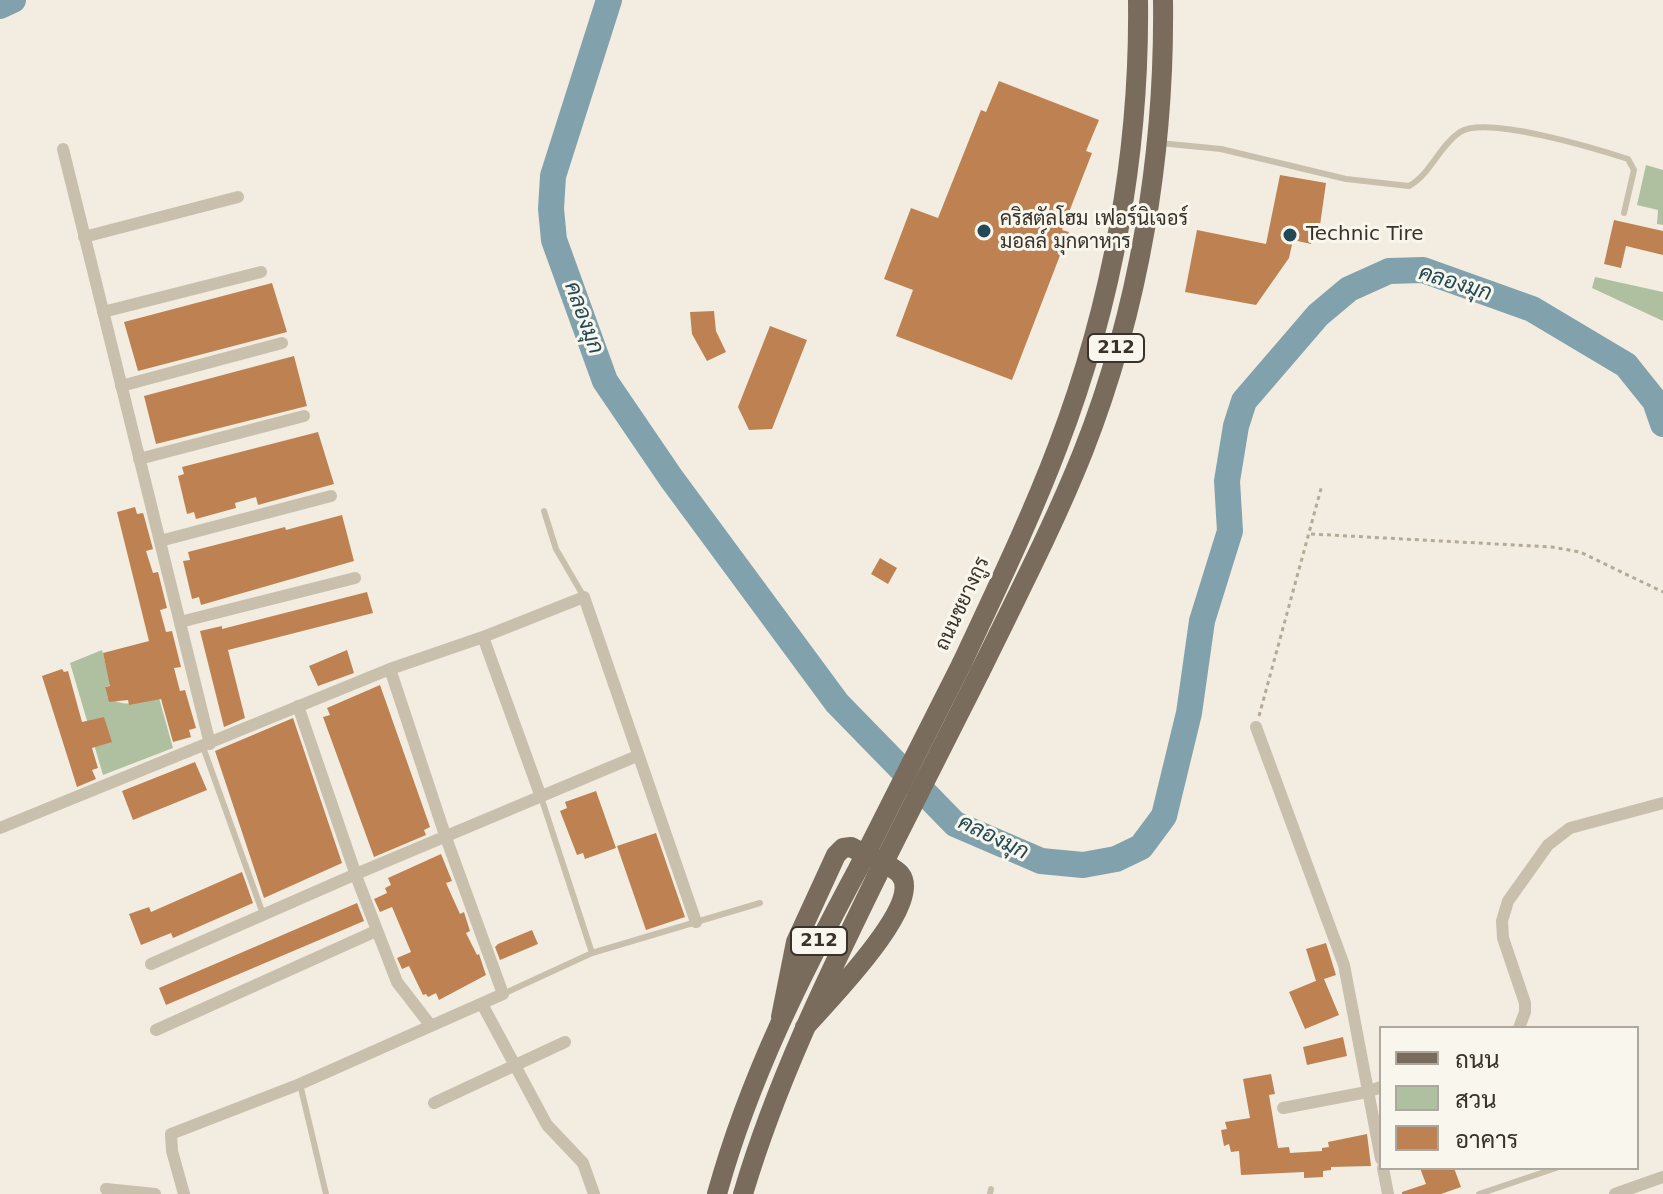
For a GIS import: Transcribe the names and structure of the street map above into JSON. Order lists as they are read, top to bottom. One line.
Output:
{"streets":{"main road":["212","ถนนชยางกูร"]},"water":["คลองมุก"],"places":["คริสตัลโฮม เฟอร์นิเจอร์ มอลล์ มุกดาหาร","Technic Tire"],"legend":["ถนน","สวน","อาคาร"]}
